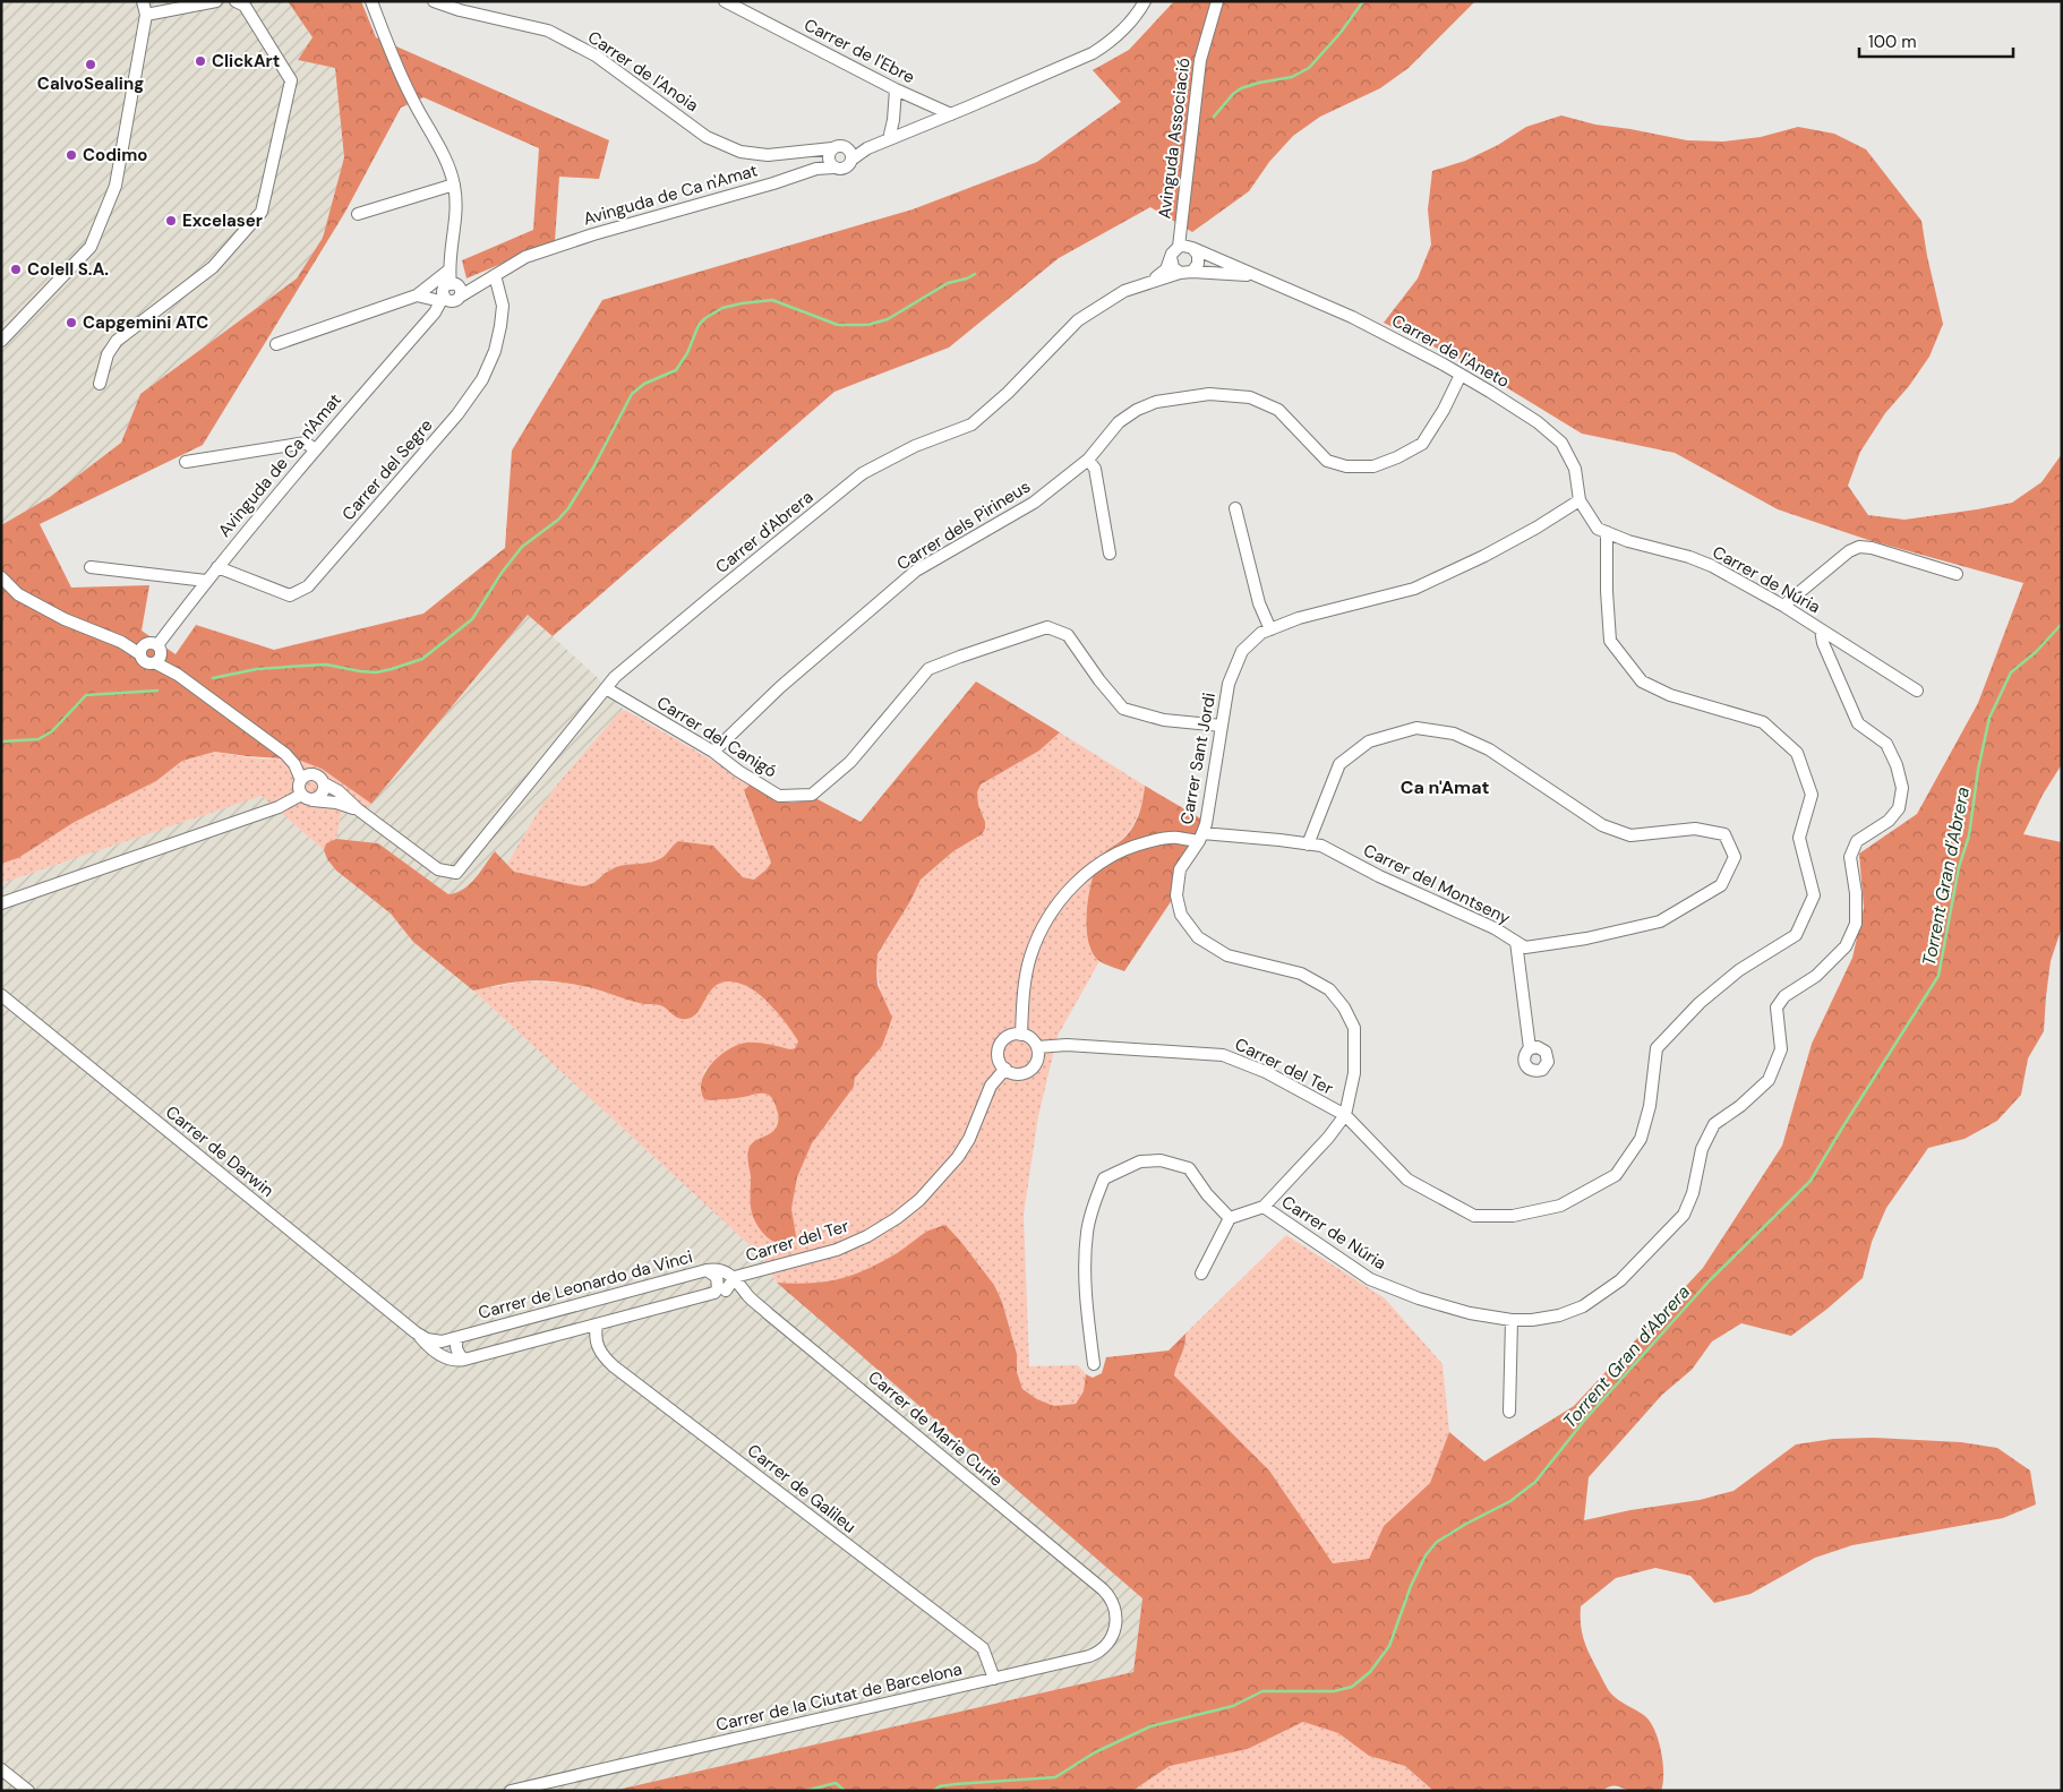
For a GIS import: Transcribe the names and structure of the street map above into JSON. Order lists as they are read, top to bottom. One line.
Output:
{"streets":{"street":["Carrer de l'Ebre","Carrer de l'Anoia","Avinguda Associació","Avinguda de Ca n'Amat","Carrer de l'Aneto","Carrer del Segre","Carrer dels Pirineus","Carrer d'Abrera","Carrer de Núria","Carrer del Canigó","Carrer Sant Jordi","Carrer del Montseny","Carrer del Ter","Carrer de Darwin","Carrer de Leonardo da Vinci","Carrer de Marie Curie","Carrer de Galileu","Carrer de la Ciutat de Barcelona"]},"crossings":[["Carrer de l'Anoia","Avinguda de Ca n'Amat"],["Avinguda Associació","Carrer de l'Aneto"],["Avinguda Associació","Carrer d'Abrera"],["Avinguda de Ca n'Amat","Carrer del Segre"],["Carrer de l'Aneto","Carrer dels Pirineus"],["Carrer de l'Aneto","Carrer d'Abrera"],["Carrer de l'Aneto","Carrer de Núria"],["Carrer de l'Aneto","Carrer Sant Jordi"],["Carrer dels Pirineus","Carrer del Canigó"],["Carrer d'Abrera","Carrer del Canigó"],["Carrer de Núria","Carrer Sant Jordi"],["Carrer de Núria","Carrer del Ter"],["Carrer del Canigó","Carrer Sant Jordi"],["Carrer Sant Jordi","Carrer del Montseny"],["Carrer Sant Jordi","Carrer del Ter"],["Carrer del Montseny","Carrer del Ter"],["Carrer del Ter","Carrer de Leonardo da Vinci"],["Carrer del Ter","Carrer de Marie Curie"],["Carrer de Darwin","Carrer de Leonardo da Vinci"],["Carrer de Leonardo da Vinci","Carrer de Marie Curie"],["Carrer de Marie Curie","Carrer de la Ciutat de Barcelona"],["Carrer de Galileu","Carrer de la Ciutat de Barcelona"]],"districts":["Ca n'Amat"],"water":["Torrent Gran d'Abrera"],"places":["ClickArt","CalvoSealing","Codimo","Excelaser","Colell S.A.","Capgemini ATC"],"scale_bar":"100 m"}
